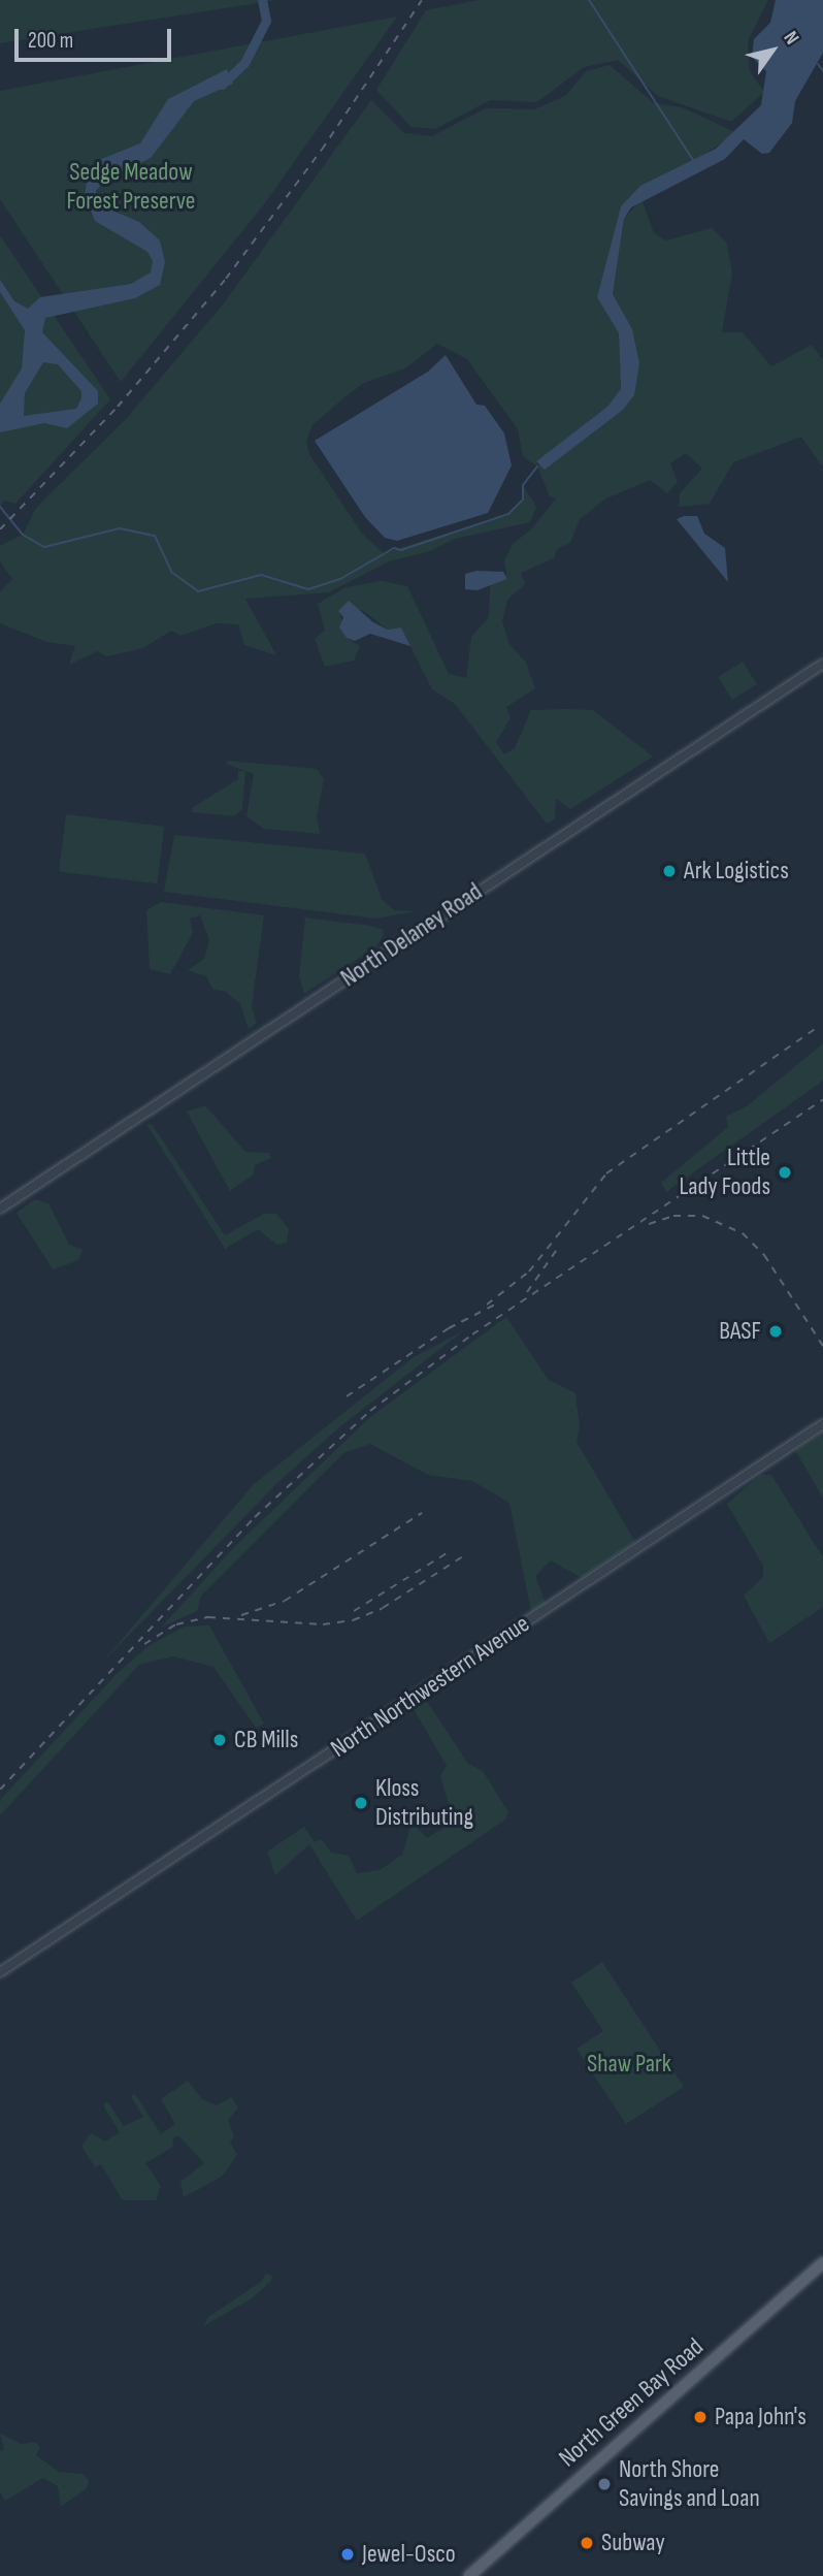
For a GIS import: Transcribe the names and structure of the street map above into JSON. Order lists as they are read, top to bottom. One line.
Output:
{"streets":{"main road":["North Green Bay Road"],"street":["North Delaney Road","North Northwestern Avenue"]},"parks":["Sedge Meadow Forest Preserve","Shaw Park"],"places":["Ark Logistics","Little Lady Foods","BASF","CB Mills","Kloss Distributing","Papa John's","North Shore Savings and Loan","Subway","Jewel-Osco"],"scale_bar":"200 m","north":"top right"}
